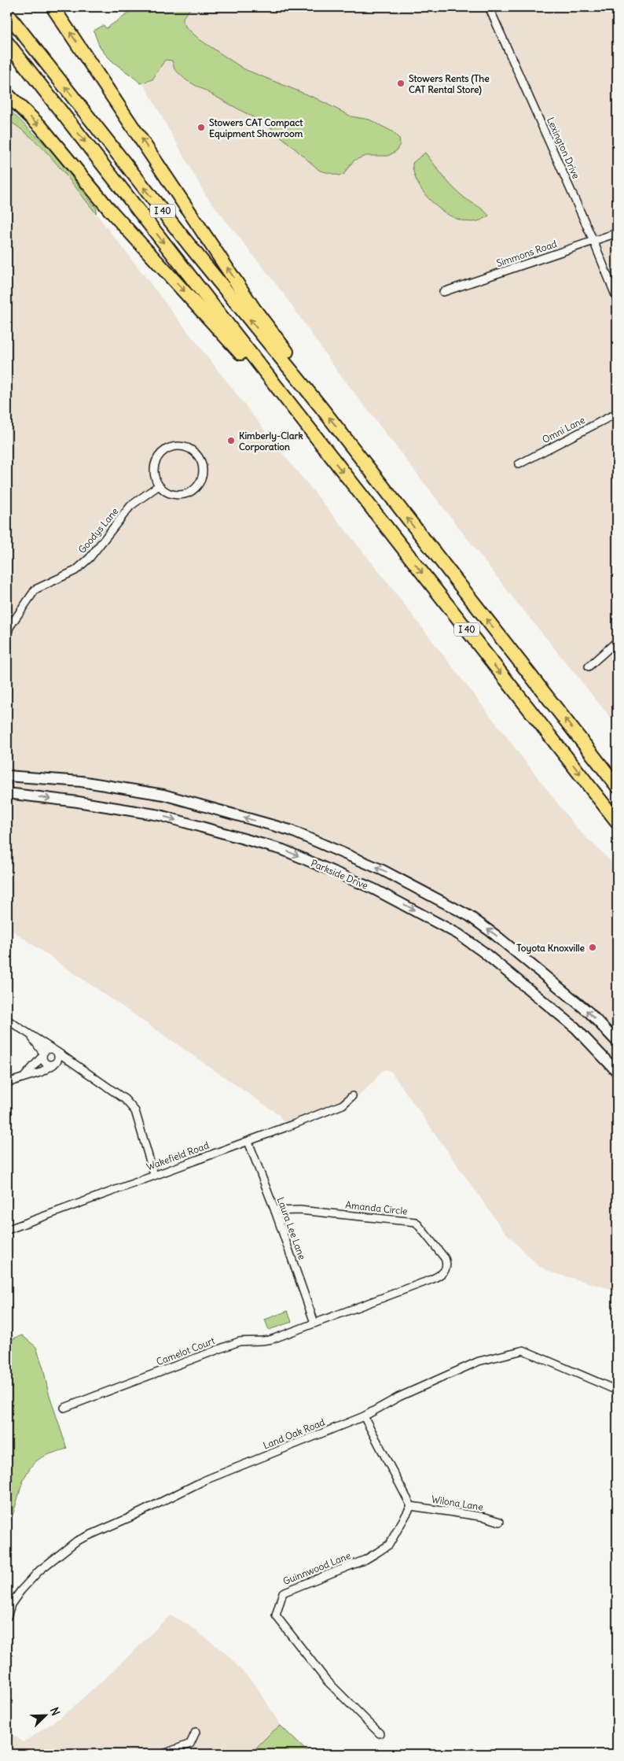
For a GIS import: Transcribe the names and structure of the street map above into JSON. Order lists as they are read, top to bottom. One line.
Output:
{"streets":{"highway":["I 40"],"street":["Lexington Drive","Simmons Road","Omni Lane","Goodys Lane","Parkside Drive","Wakefield Road","Amanda Circle","Laura Lee Lane","Camelot Court","Land Oak Road","Wilona Lane","Guinnwood Lane"]},"crossings":[["Lexington Drive","Simmons Road"],["Wakefield Road","Laura Lee Lane"],["Amanda Circle","Laura Lee Lane"],["Amanda Circle","Camelot Court"],["Laura Lee Lane","Camelot Court"],["Wilona Lane","Guinnwood Lane"]],"places":["Stowers Rents (The CAT Rental Store)","Stowers CAT Compact Equipment Showroom","Kimberly-Clark Corporation","Toyota Knoxville"],"north":"top right"}
